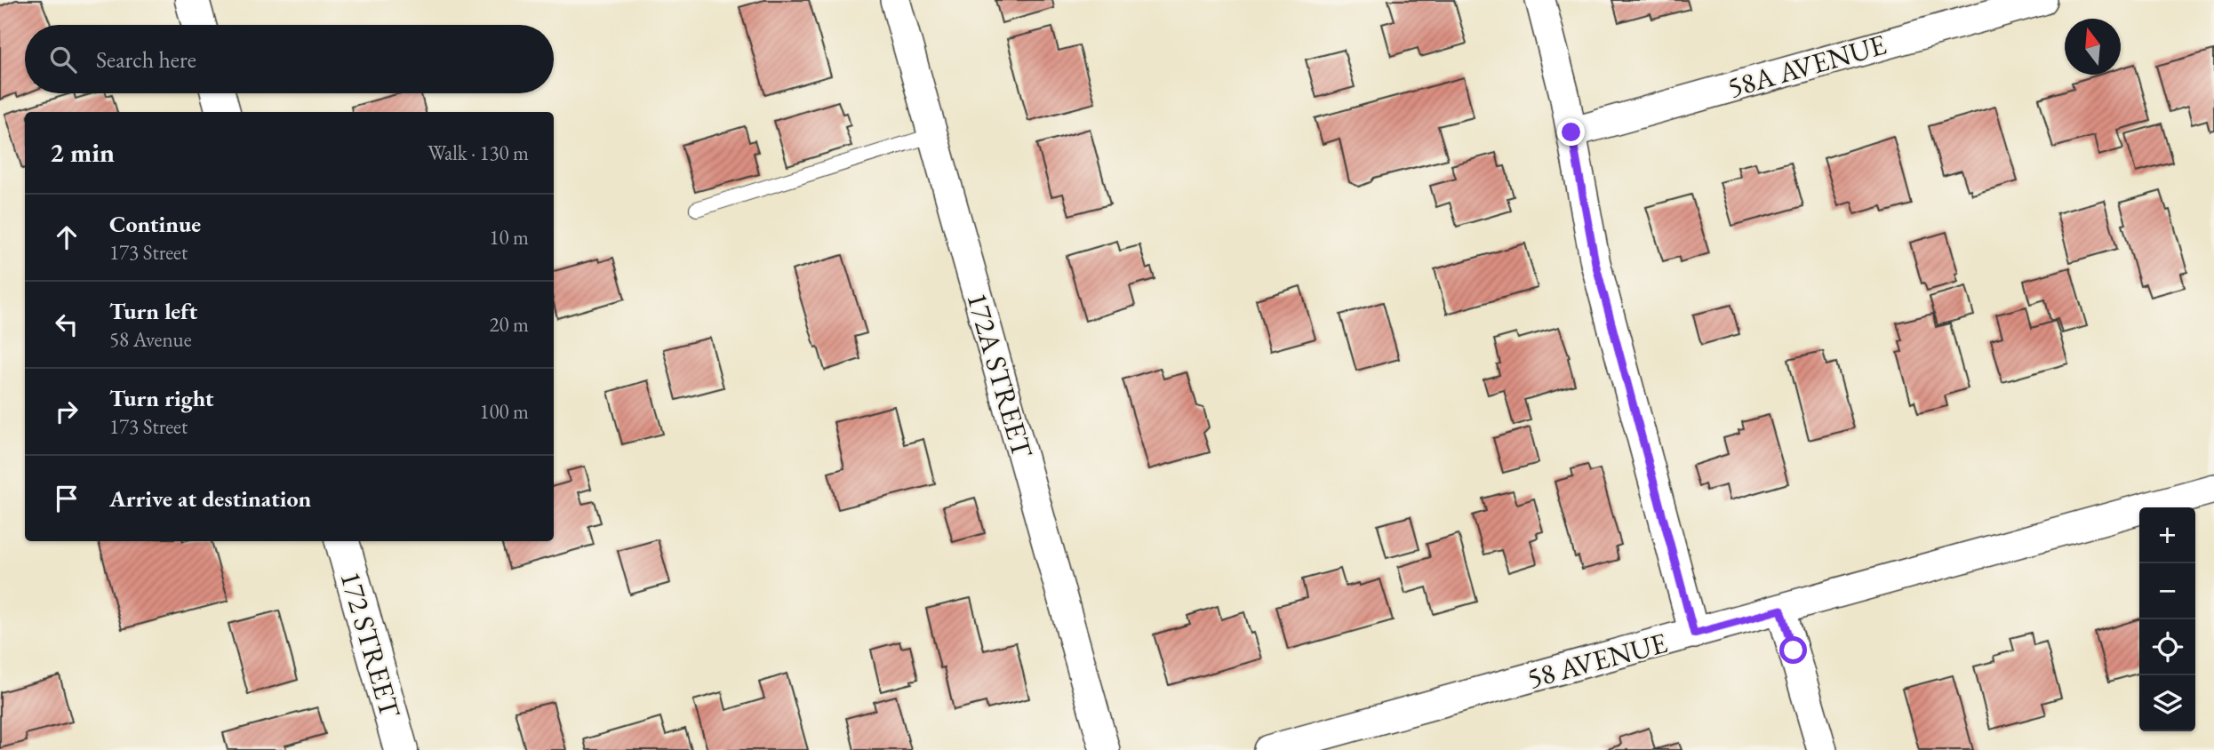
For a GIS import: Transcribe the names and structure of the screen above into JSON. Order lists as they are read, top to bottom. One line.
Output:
{"streets":{"street":["58A AVENUE","172A STREET","172 STREET","58 AVENUE"]},"north":"top","page":{"search":"Search here","heading":["2 min","Walk · 130 m"],"list":[["Continue","173 Street","10 m"],["Turn left","58 Avenue","20 m"],["Turn right","173 Street","100 m"],"Arrive at destination"],"map_buttons":["+","−"]}}
